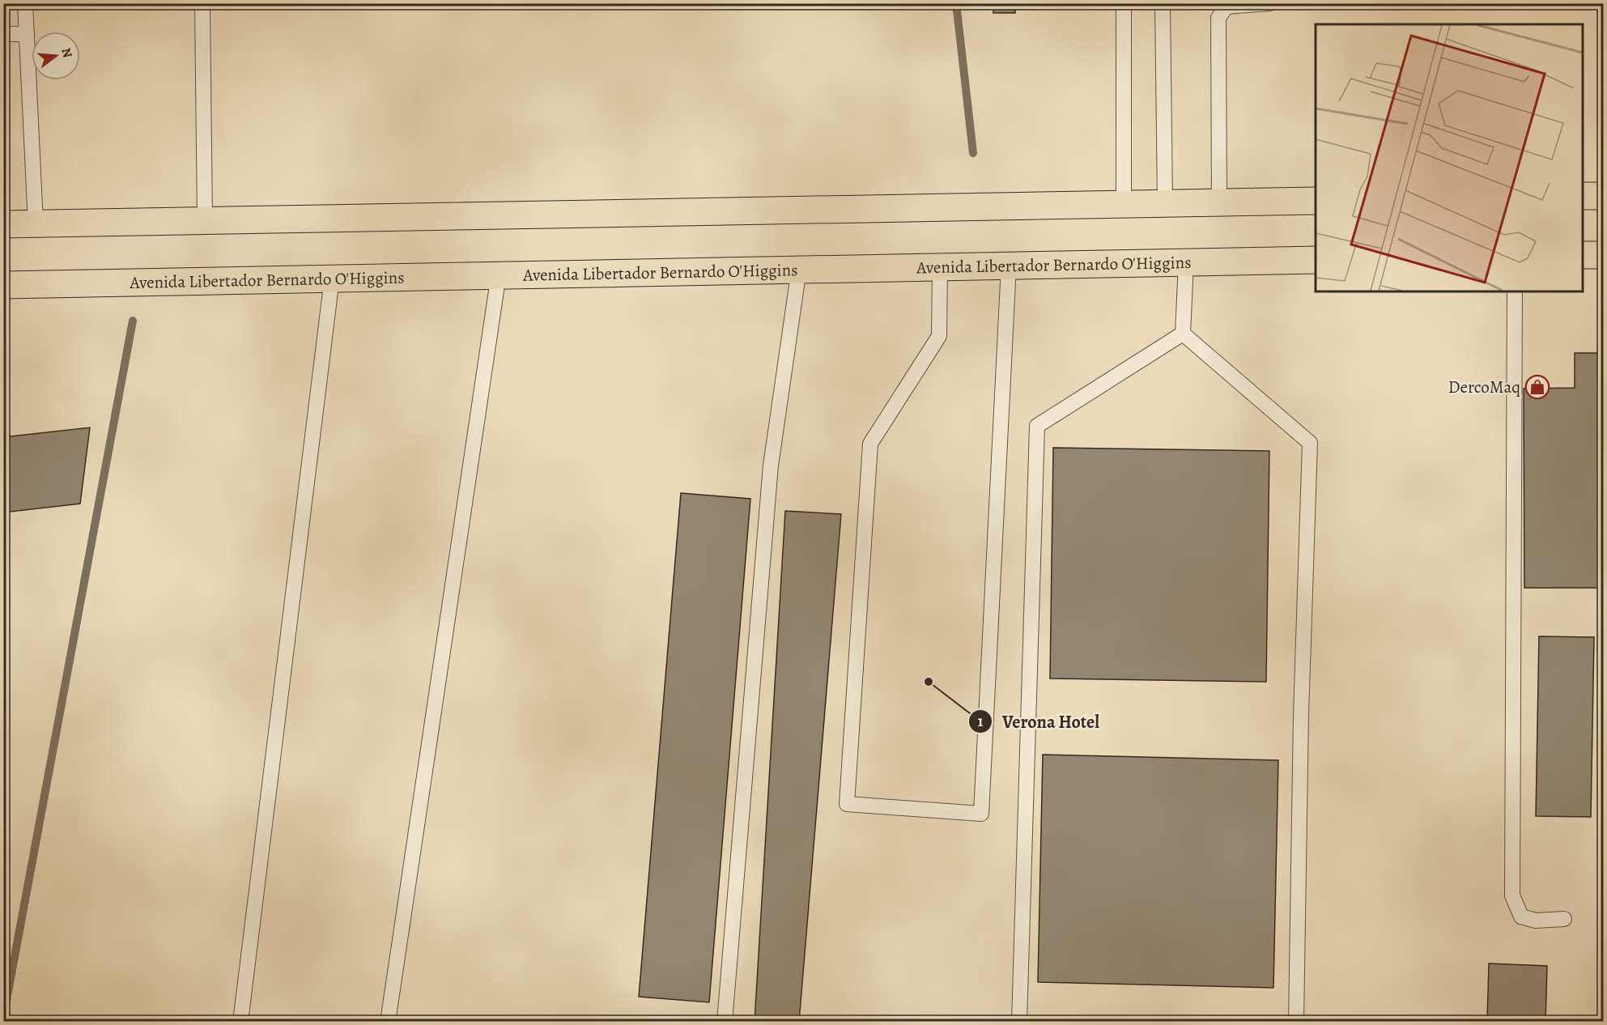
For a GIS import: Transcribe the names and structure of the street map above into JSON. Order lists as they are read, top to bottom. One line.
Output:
{"streets":{"main road":["Avenida Libertador Bernardo O'Higgins"]},"places":{"shop":["DercoMaq"],"other":["Verona Hotel"]},"north":"right"}
